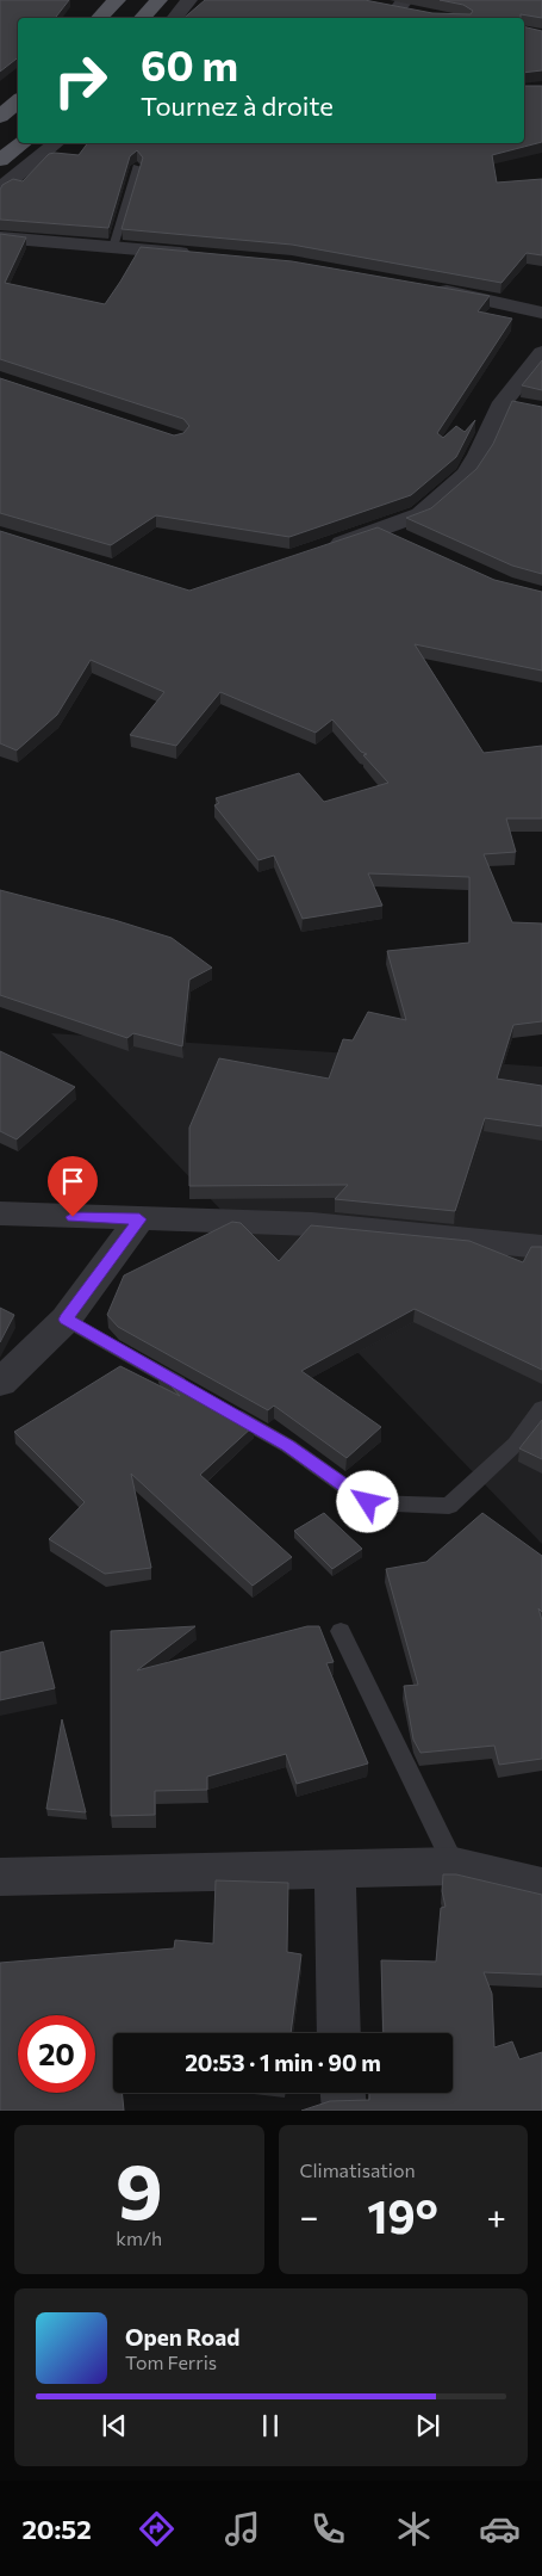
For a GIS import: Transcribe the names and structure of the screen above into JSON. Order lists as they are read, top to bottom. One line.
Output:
{"page":{"turn":["60 m","Tournez à droite"],"limit":"20","trip":"20:53 · 1 min · 90 m","tile":[["9","km/h"],"Climatisation"],"heat":["−","19°","+"],"song":["Open Road","Tom Ferris"],"tabs":"20:52"}}
